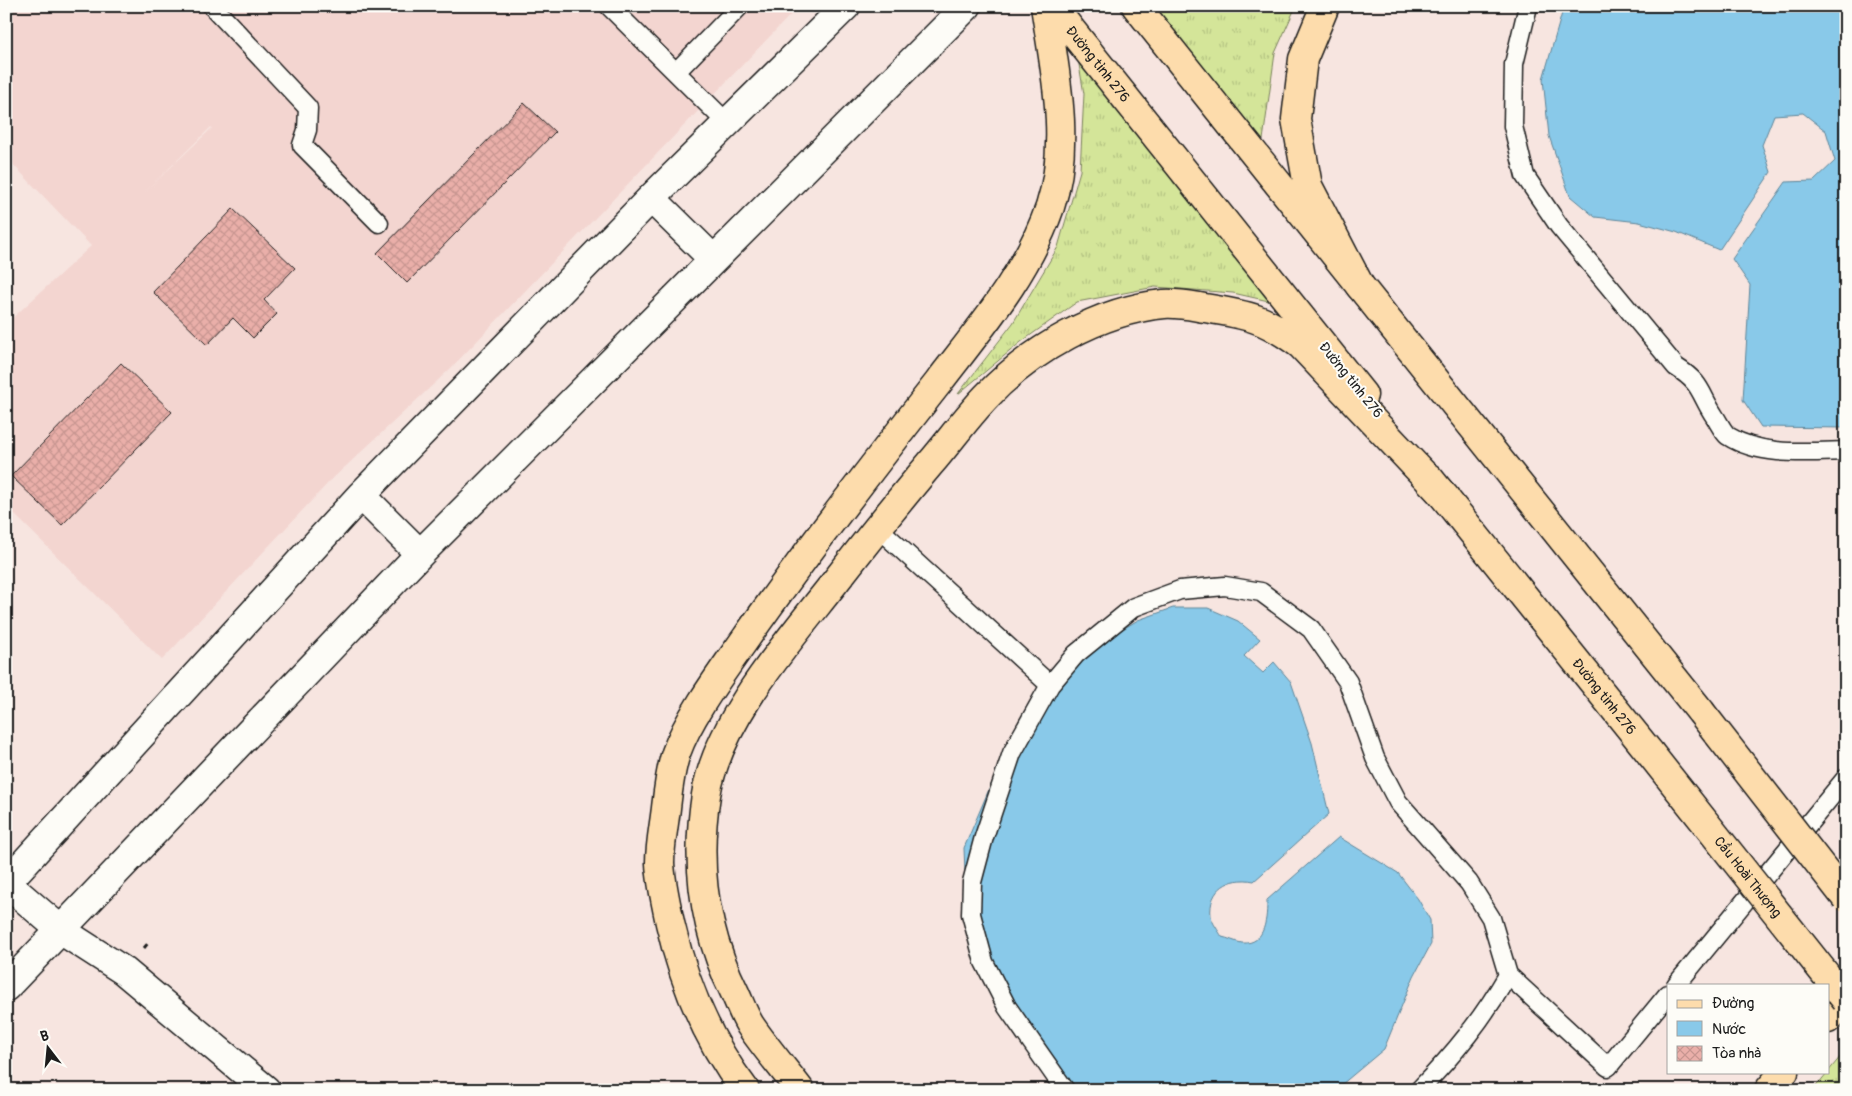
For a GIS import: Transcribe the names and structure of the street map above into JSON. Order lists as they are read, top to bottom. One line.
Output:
{"streets":{"main road":["Đường tỉnh 276","Cầu Hoài Thượng"]},"crossings":[["Đường tỉnh 276","Cầu Hoài Thượng"]],"legend":["Đường","Nước","Tòa nhà"],"north":"top"}
